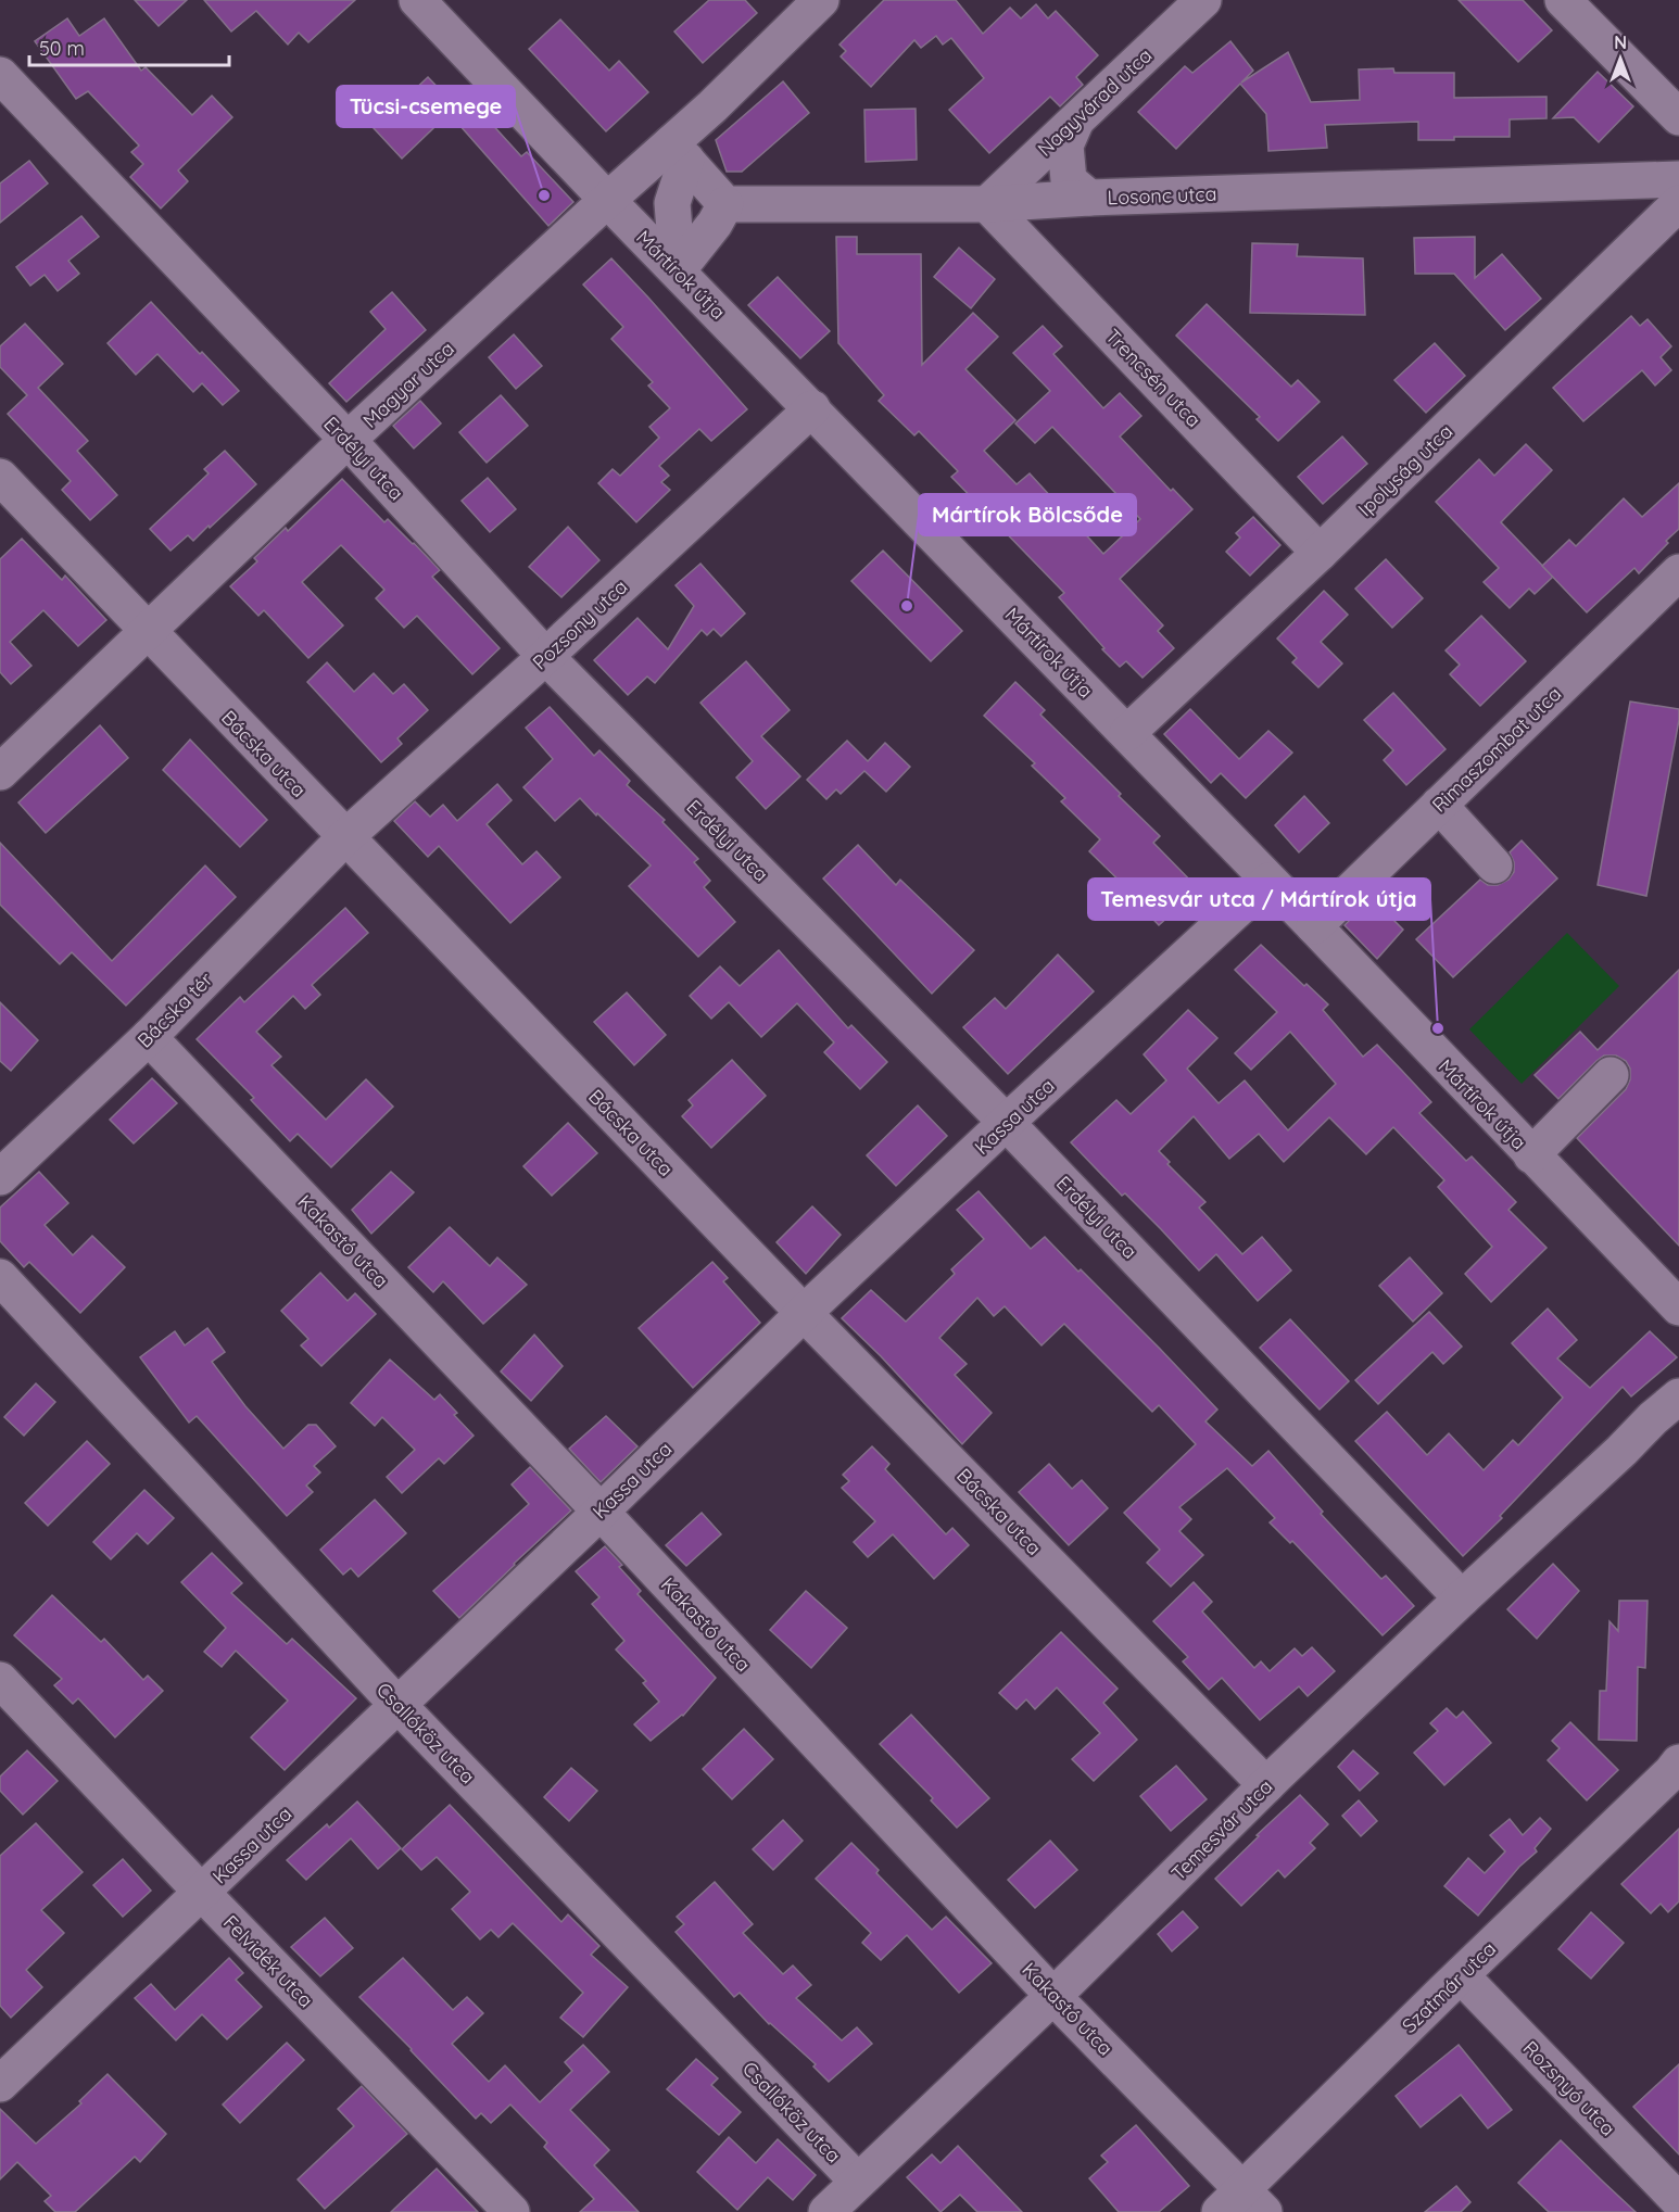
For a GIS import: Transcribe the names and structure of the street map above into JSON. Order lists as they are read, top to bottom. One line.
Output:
{"streets":{"street":["Nagyvárad utca","Losonc utca","Mártírok útja","Trencsén utca","Magyar utca","Erdélyi utca","Ipolyság utca","Pozsony utca","Rimaszombat utca","Bácska utca","Bácska tér","Kassa utca","Kakastó utca","Csallóköz utca","Temesvár utca","Felvidék utca","Szatmár utca","Rozsnyó utca"]},"crossings":[["Nagyvárad utca","Losonc utca"],["Nagyvárad utca","Trencsén utca"],["Losonc utca","Trencsén utca"],["Mártírok útja","Magyar utca"],["Mártírok útja","Ipolyság utca"],["Mártírok útja","Pozsony utca"],["Mártírok útja","Rimaszombat utca"],["Mártírok útja","Kassa utca"],["Trencsén utca","Ipolyság utca"],["Magyar utca","Erdélyi utca"],["Magyar utca","Bácska utca"],["Erdélyi utca","Pozsony utca"],["Erdélyi utca","Kassa utca"],["Erdélyi utca","Temesvár utca"],["Pozsony utca","Bácska utca"],["Pozsony utca","Bácska tér"],["Bácska utca","Bácska tér"],["Bácska utca","Kassa utca"],["Bácska utca","Temesvár utca"],["Bácska tér","Kakastó utca"],["Kassa utca","Kakastó utca"],["Kassa utca","Csallóköz utca"],["Kassa utca","Felvidék utca"],["Kakastó utca","Temesvár utca"],["Kakastó utca","Szatmár utca"],["Csallóköz utca","Temesvár utca"],["Szatmár utca","Rozsnyó utca"]],"places":["Tücsi-csemege","Mártírok Bölcsőde","Temesvár utca / Mártírok útja"],"scale_bar":"50 m","north":"top"}
